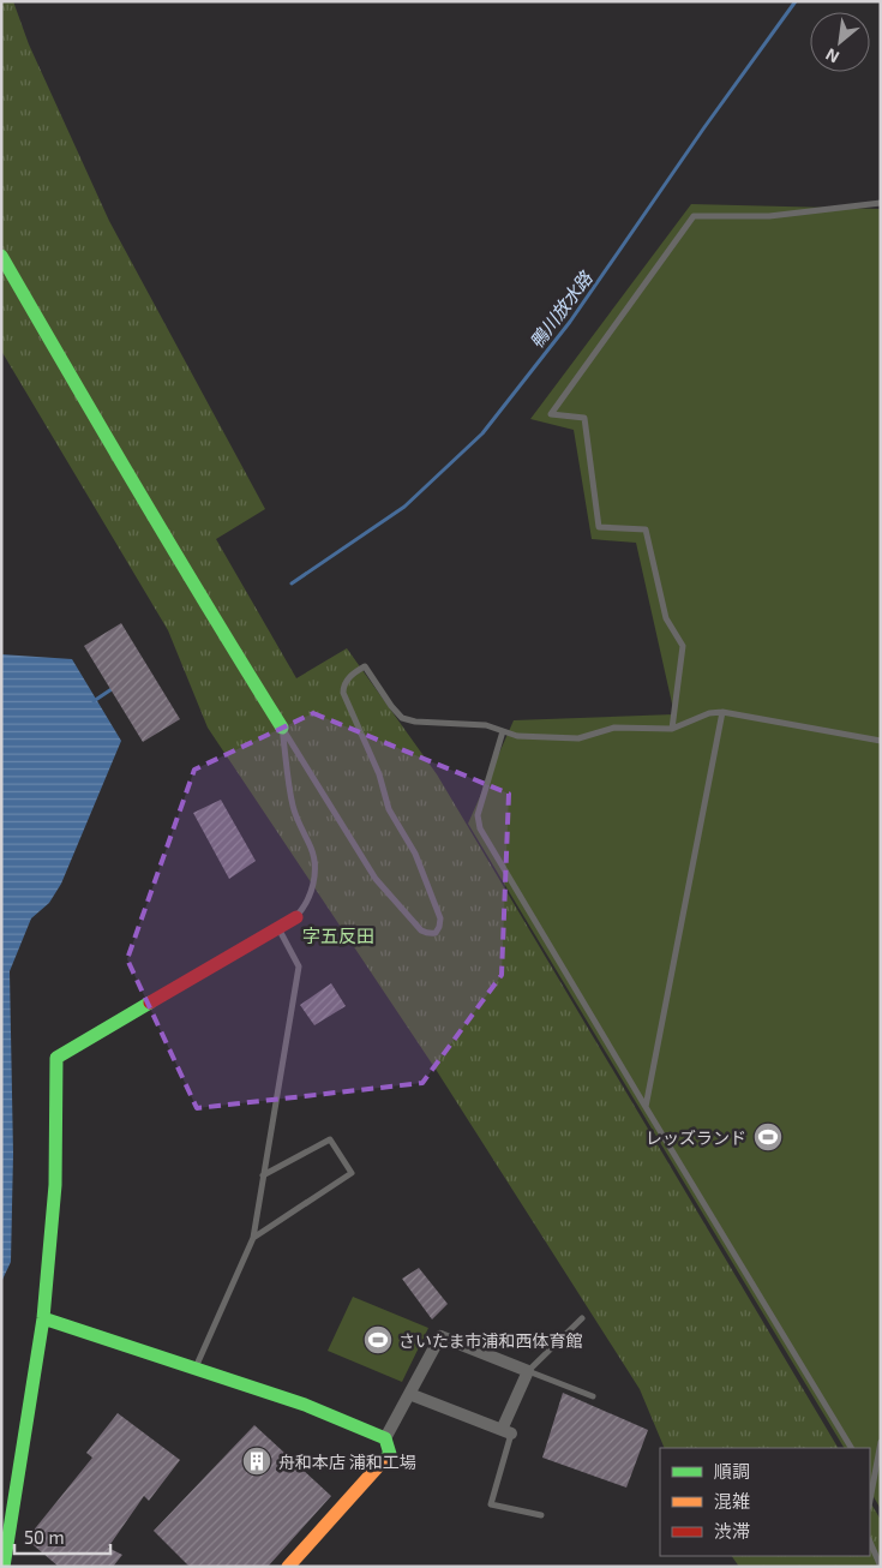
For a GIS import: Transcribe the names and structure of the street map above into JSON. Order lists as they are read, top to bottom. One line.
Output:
{"districts":["字五反田"],"water":["鴨川放水路"],"places":{"sports":["レッズランド","さいたま市浦和西体育館"],"building":["舟和本店 浦和工場"]},"legend":["順調","混雑","渋滞"],"scale_bar":"50 m","north":"bottom left"}
